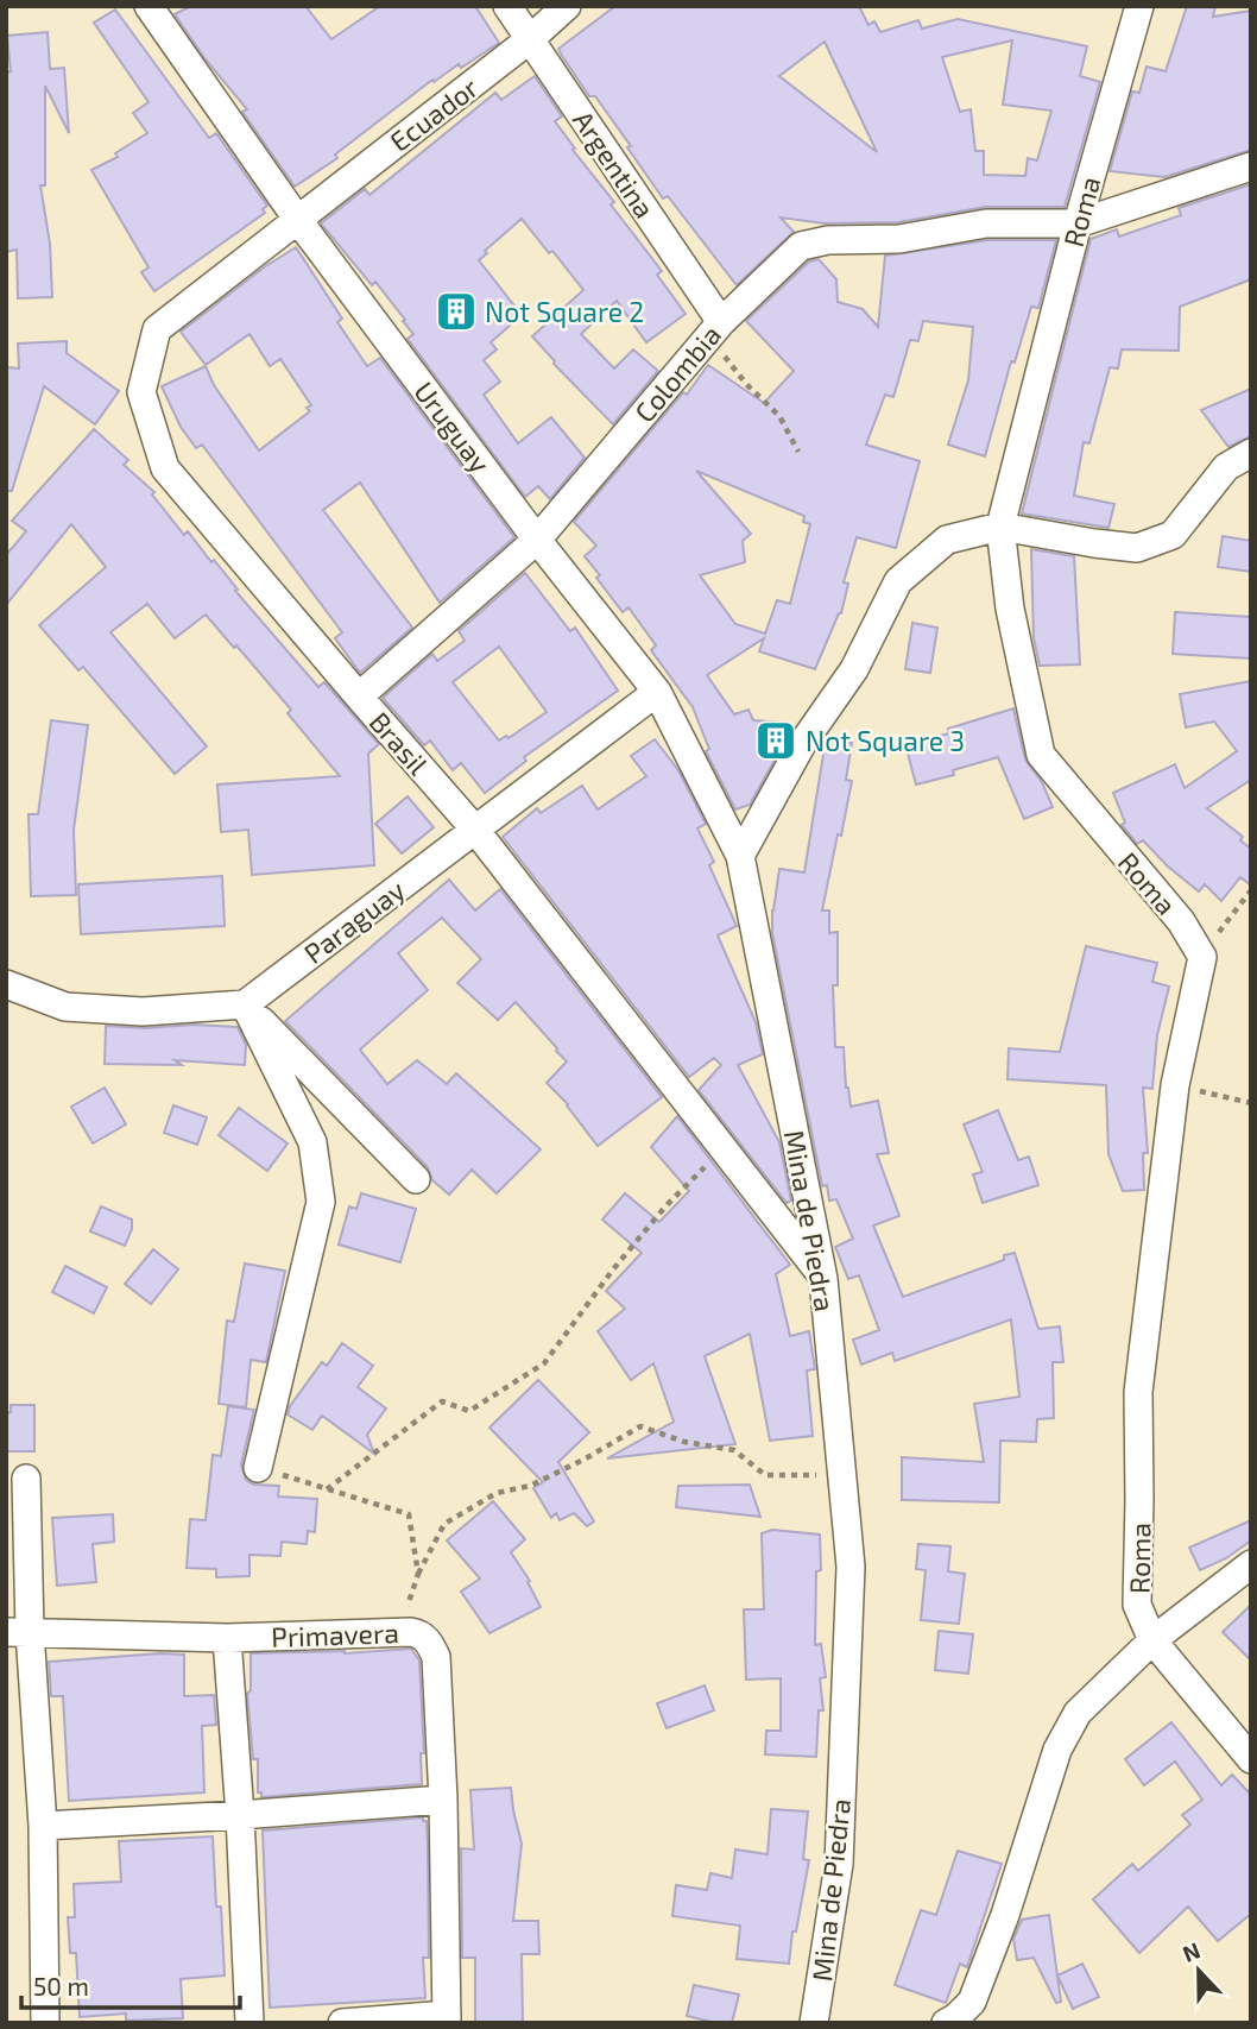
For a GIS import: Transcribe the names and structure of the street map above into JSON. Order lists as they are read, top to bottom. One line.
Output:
{"streets":{"street":["Ecuador","Argentina","Roma","Colombia","Uruguay","Brasil","Paraguay","Mina de Piedra","Primavera"]},"crossings":[["Ecuador","Argentina"],["Ecuador","Uruguay"],["Ecuador","Brasil"],["Argentina","Colombia"],["Roma","Colombia"],["Colombia","Uruguay"],["Colombia","Brasil"],["Uruguay","Brasil"],["Uruguay","Paraguay"],["Uruguay","Mina de Piedra"],["Brasil","Paraguay"],["Brasil","Mina de Piedra"]],"places":{"building":["Not Square 2","Not Square 3"]},"scale_bar":"50 m","north":"top"}
